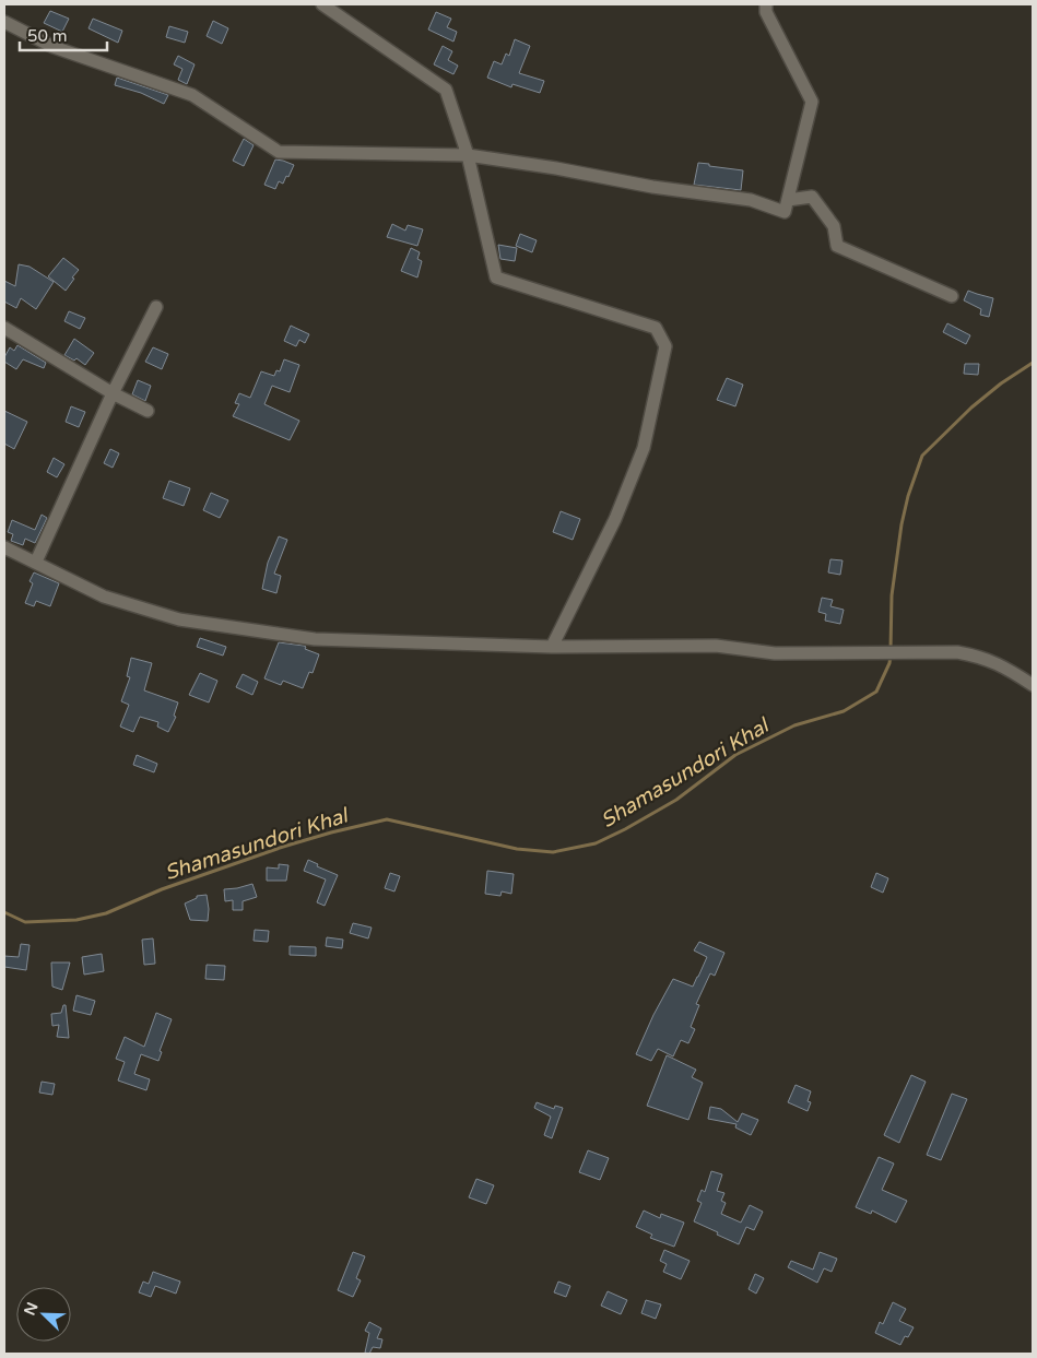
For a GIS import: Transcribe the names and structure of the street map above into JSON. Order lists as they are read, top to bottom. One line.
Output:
{"water":["Shamasundori Khal"],"scale_bar":"50 m","north":"top left"}
